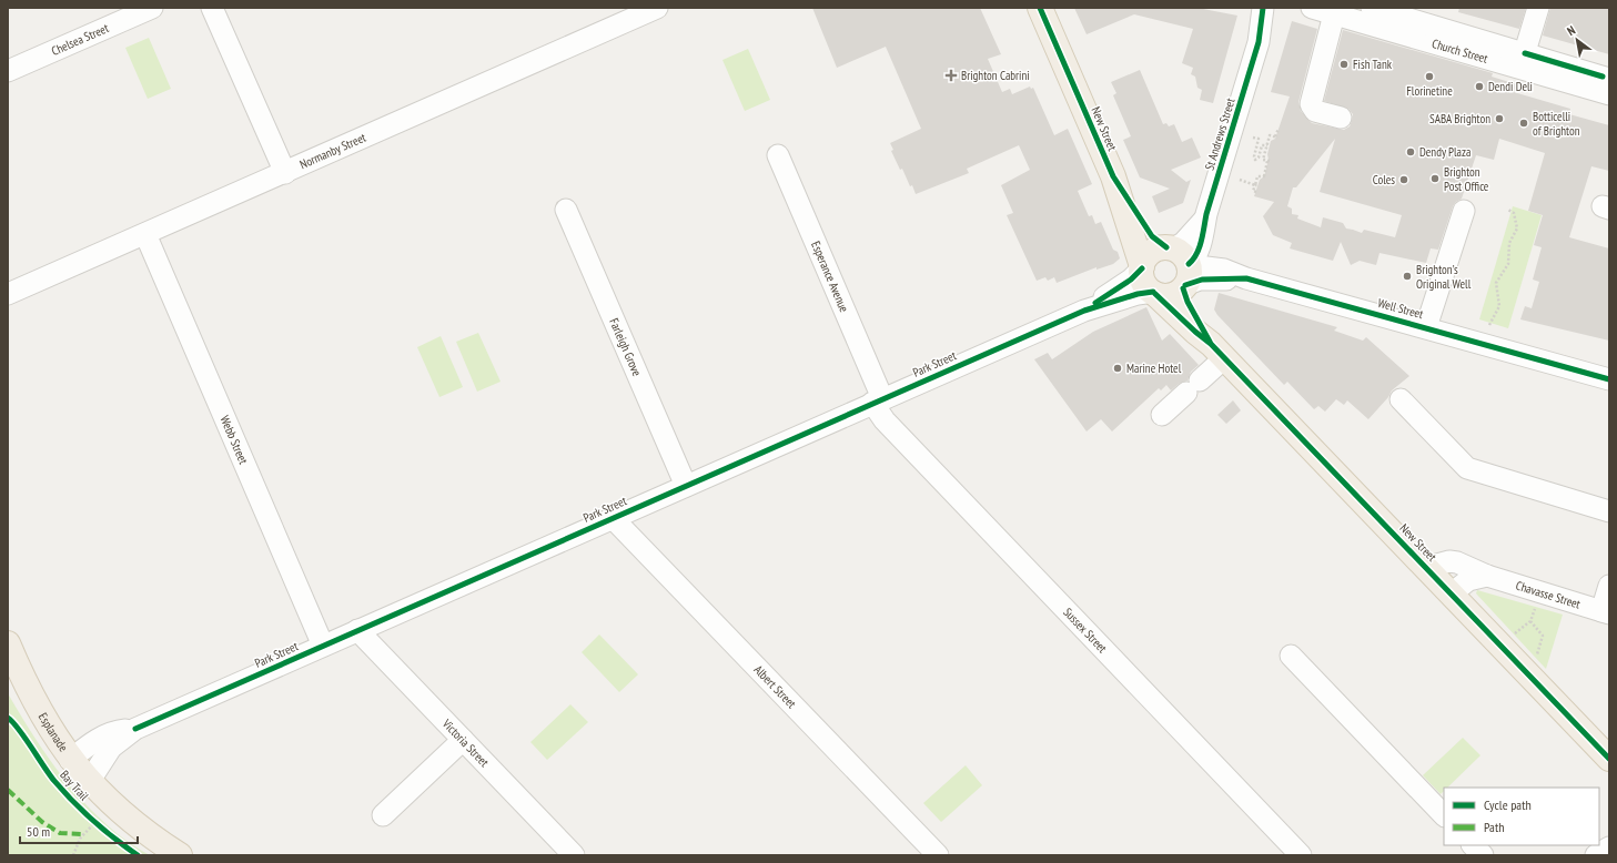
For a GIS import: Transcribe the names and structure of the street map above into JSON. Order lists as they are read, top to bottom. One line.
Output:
{"streets":{"main road":["New Street","Esplanade"],"street":["Chelsea Street","Church Street","St Andrews Street","Normanby Street","Esperance Avenue","Well Street","Farleigh Grove","Park Street","Webb Street","Chavasse Street","Sussex Street","Albert Street","Victoria Street"],"cycle path":["Bay Trail"]},"crossings":[["New Street","St Andrews Street"],["New Street","Well Street"],["New Street","Park Street"],["New Street","Chavasse Street"],["St Andrews Street","Well Street"],["St Andrews Street","Park Street"],["Normanby Street","Webb Street"],["Esperance Avenue","Park Street"],["Esperance Avenue","Sussex Street"],["Well Street","Park Street"],["Farleigh Grove","Park Street"],["Park Street","Webb Street"],["Park Street","Sussex Street"],["Park Street","Albert Street"],["Park Street","Esplanade"],["Park Street","Victoria Street"]],"places":{"other":["Fish Tank","Florinetine","Dendi Deli","SABA Brighton","Botticelli of Brighton","Dendy Plaza","Brighton Post Office","Coles","Brighton’s Original Well","Marine Hotel"],"health":["Brighton Cabrini"]},"legend":["Cycle path","Path"],"scale_bar":"50 m","north":"top left"}
